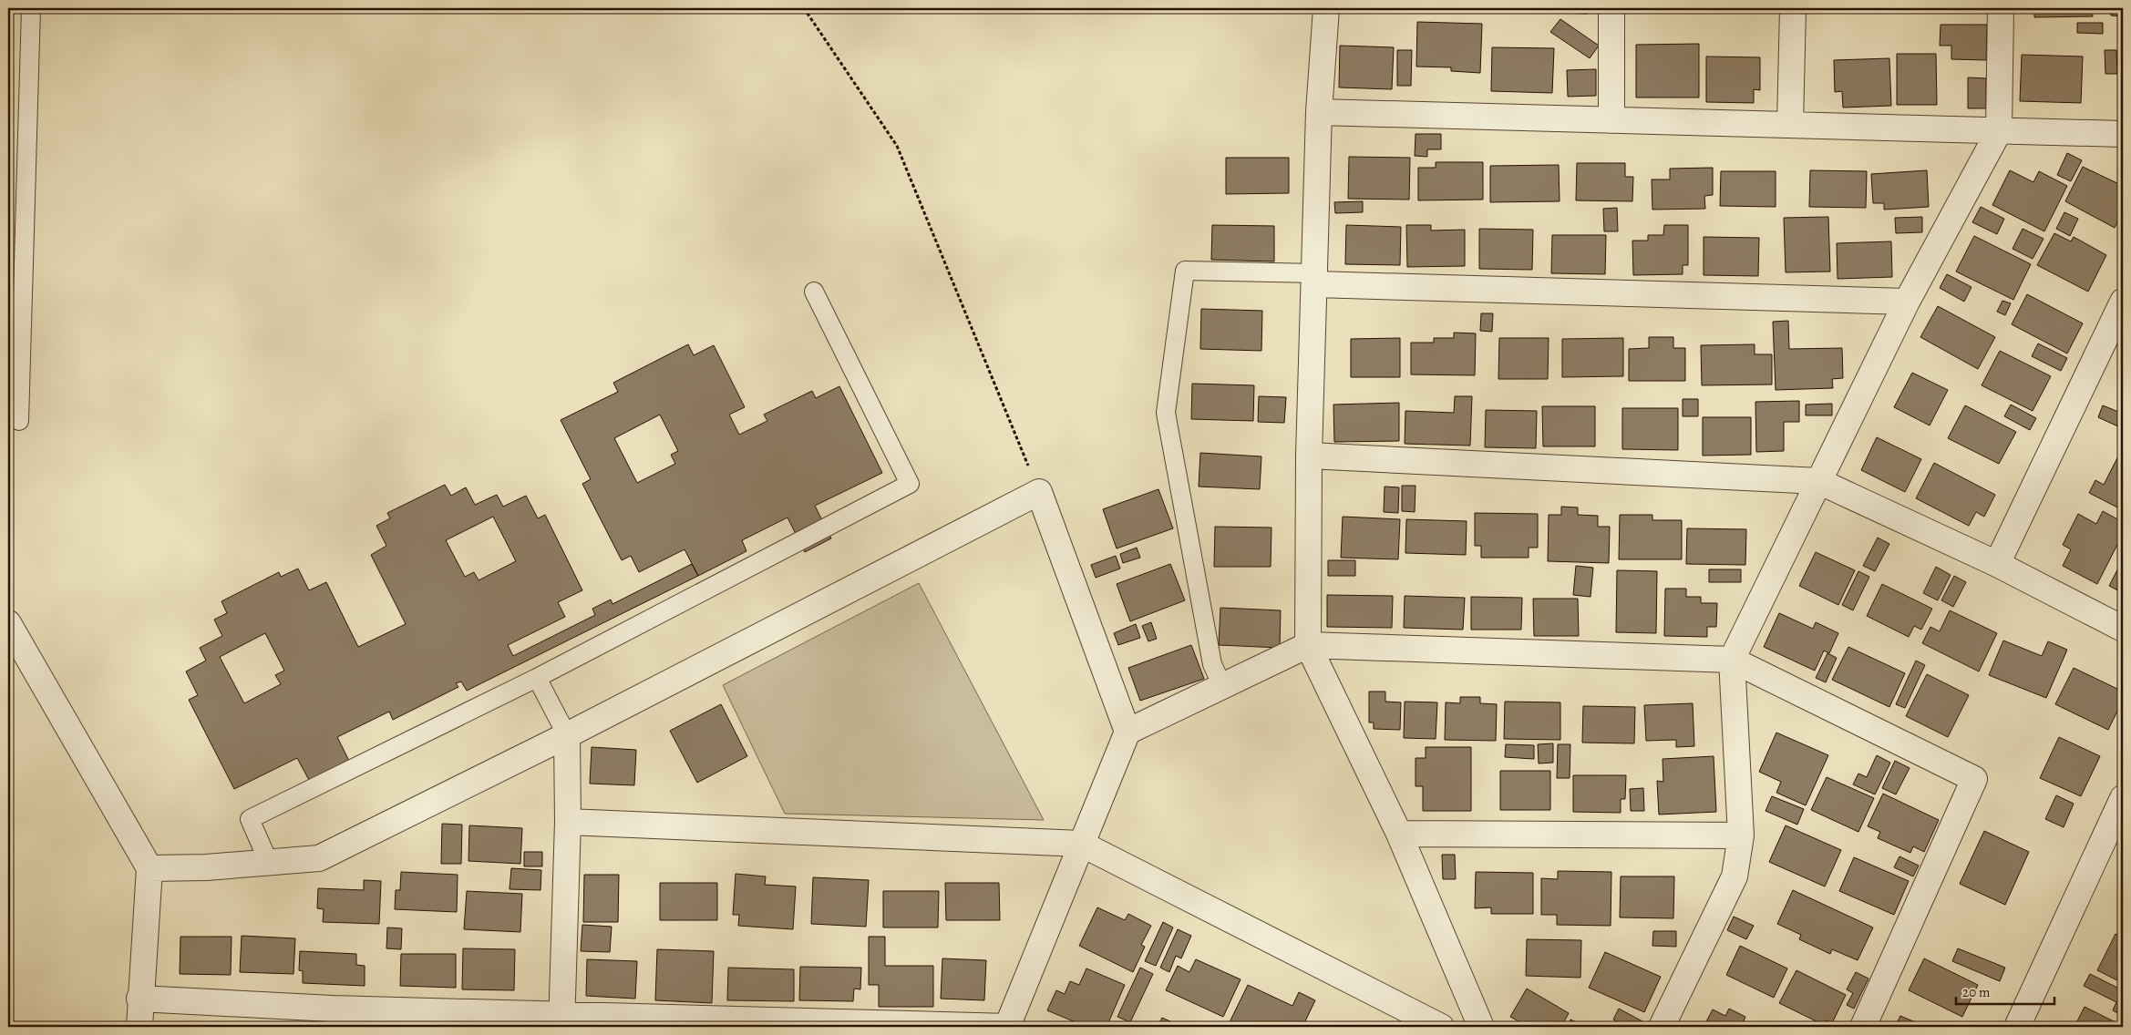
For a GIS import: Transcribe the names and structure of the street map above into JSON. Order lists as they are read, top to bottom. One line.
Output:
{"scale_bar":"20 m"}
